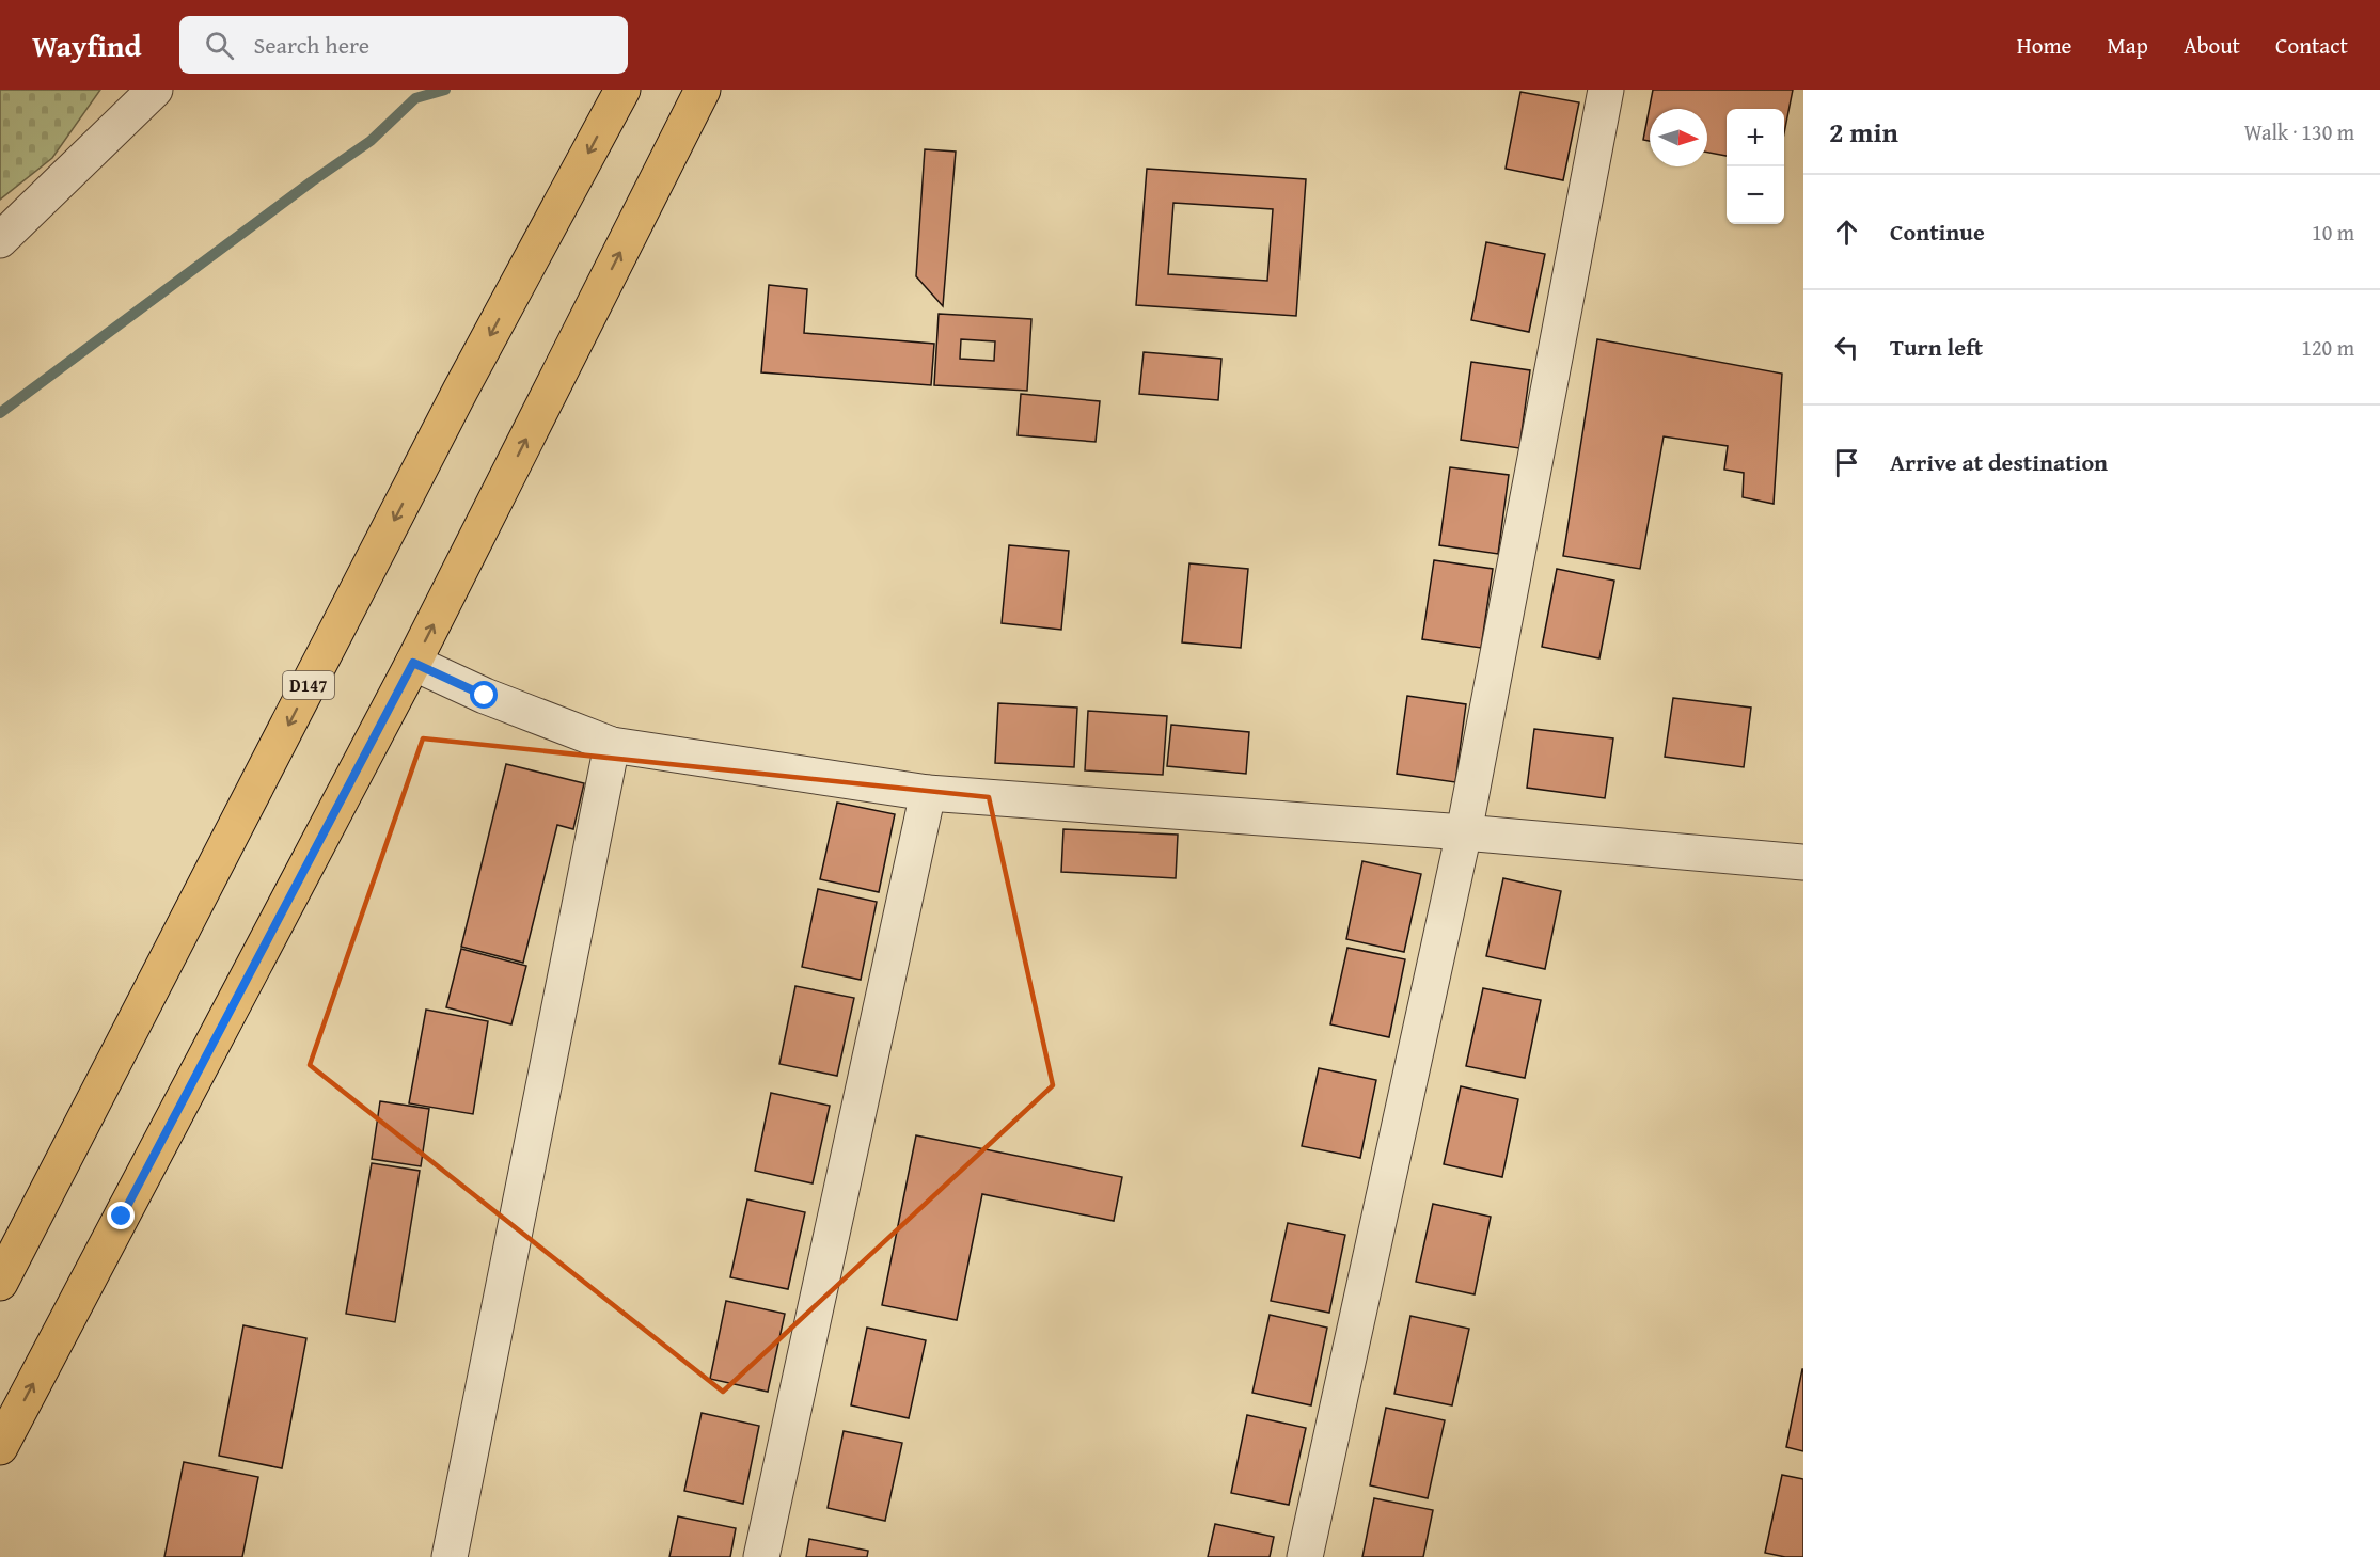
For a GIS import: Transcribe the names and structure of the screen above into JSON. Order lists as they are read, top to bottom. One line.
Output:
{"streets":{"main road":["D147"]},"north":"right","page":{"header":"Wayfind","search":"Search here","nav":["Home","Map","About","Contact"],"heading":["2 min","Walk · 130 m"],"map_buttons":["+","−"],"list":[["Continue","10 m"],["Turn left","120 m"],"Arrive at destination"]}}
